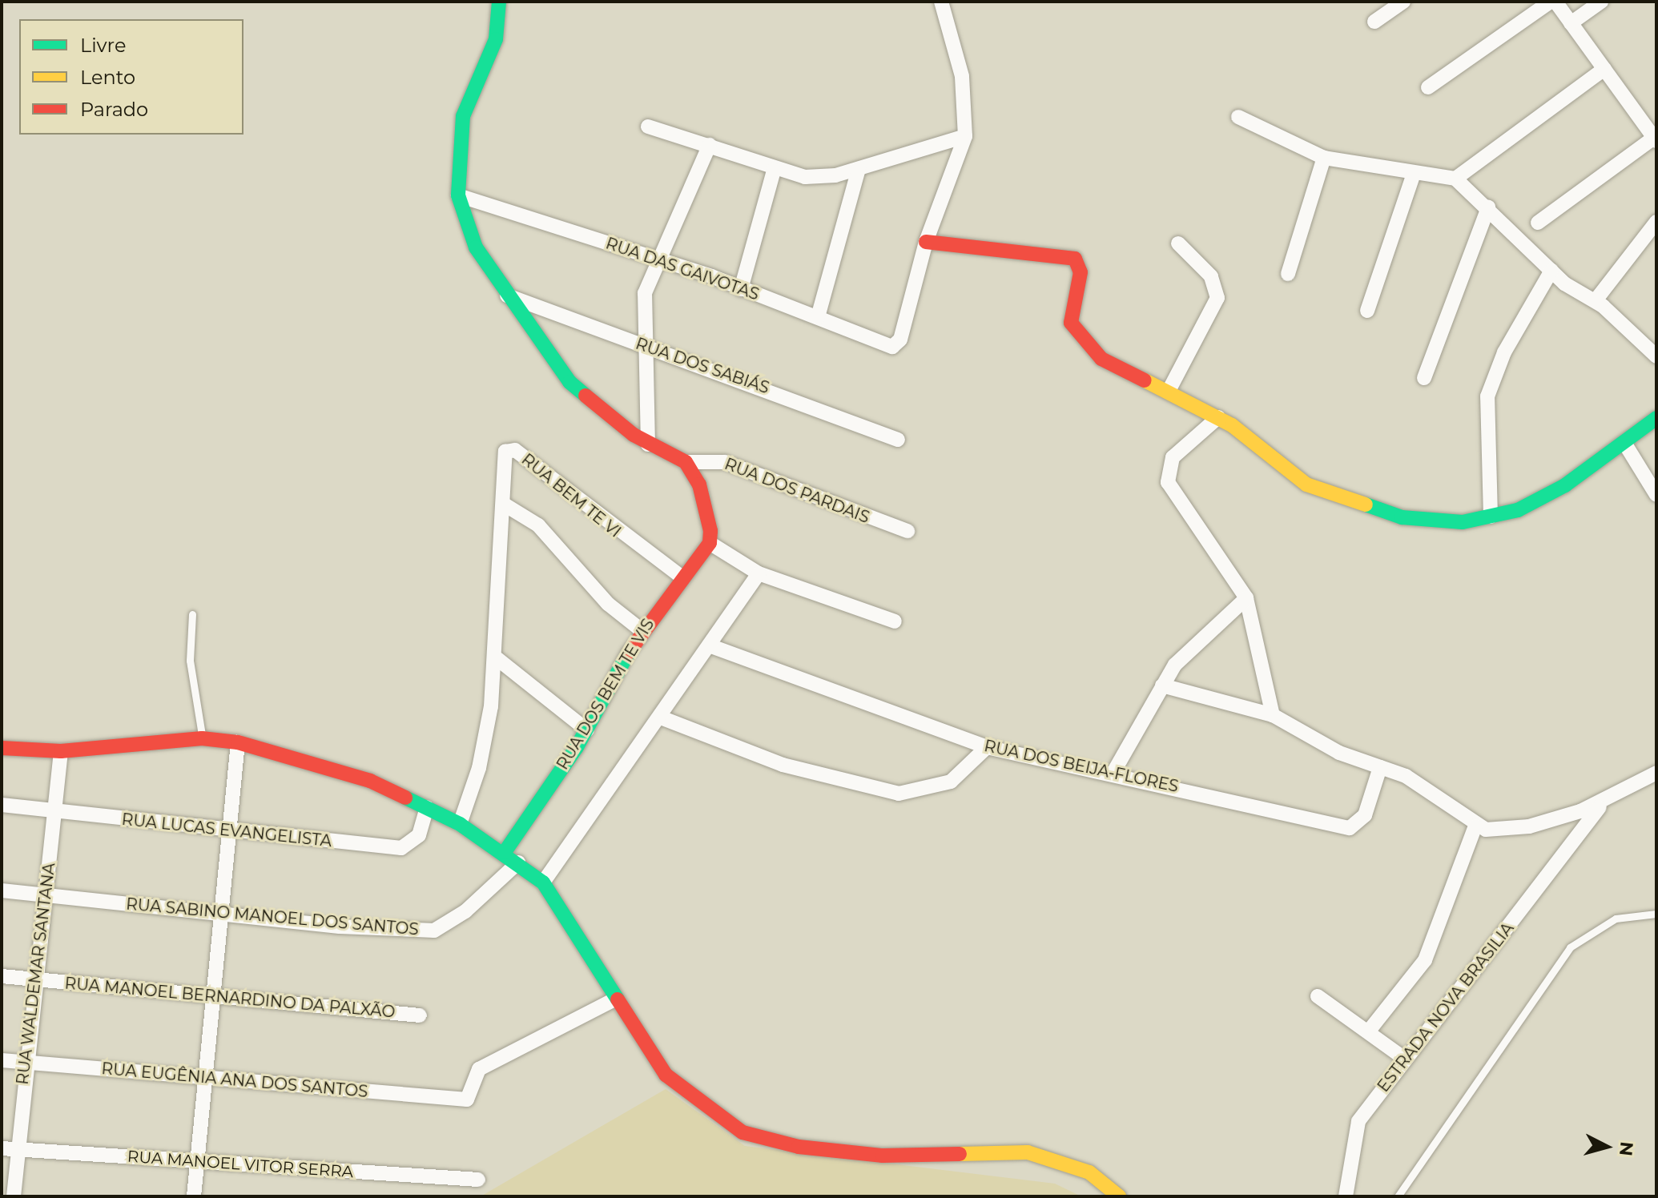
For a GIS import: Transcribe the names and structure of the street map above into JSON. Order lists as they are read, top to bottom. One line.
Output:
{"streets":{"street":["RUA DAS GAIVOTAS","RUA DOS SABIÁS","RUA DOS PARDAIS","RUA BEM TE VI","RUA DOS BEM TE VIS","RUA DOS BEIJA-FLORES","RUA LUCAS EVANGELISTA","RUA SABINO MANOEL DOS SANTOS","RUA WALDEMAR SANTANA","RUA MANOEL BERNARDINO DA PALXÃO","ESTRADA NOVA BRASILIA","RUA EUGÊNIA ANA DOS SANTOS","RUA MANOEL VITOR SERRA"]},"crossings":[["RUA BEM TE VI","RUA DOS BEM TE VIS"],["RUA LUCAS EVANGELISTA","RUA WALDEMAR SANTANA"],["RUA SABINO MANOEL DOS SANTOS","RUA WALDEMAR SANTANA"],["RUA WALDEMAR SANTANA","RUA MANOEL BERNARDINO DA PALXÃO"],["RUA WALDEMAR SANTANA","RUA EUGÊNIA ANA DOS SANTOS"],["RUA WALDEMAR SANTANA","RUA MANOEL VITOR SERRA"]],"legend":["Livre","Lento","Parado"],"north":"right"}
